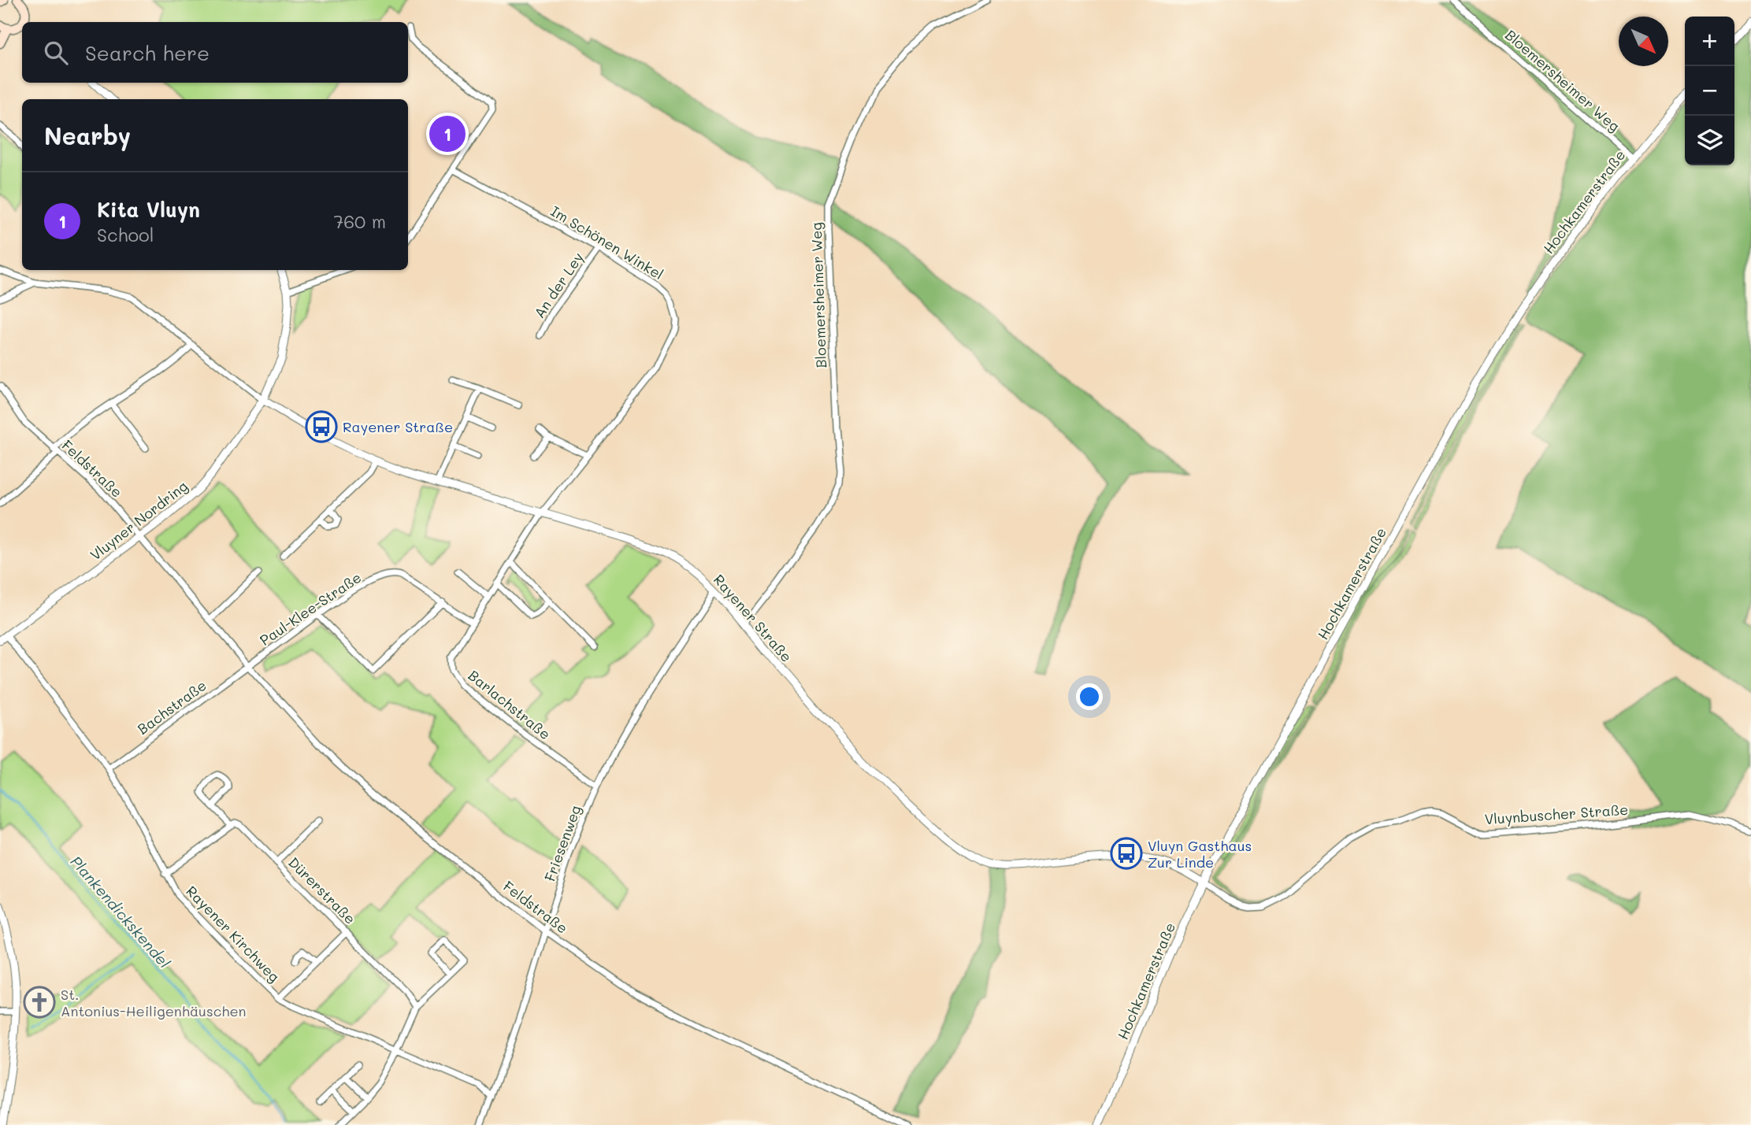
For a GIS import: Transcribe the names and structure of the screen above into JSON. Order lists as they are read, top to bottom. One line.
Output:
{"streets":{"street":["Bloemersheimer Weg","Hochkamerstraße","Im Schönen Winkel","An der Ley","Feldstraße","Vluyner Nordring","Paul-Klee-Straße","Rayener Straße","Barlachstraße","Bachstraße","Vluynbuscher Straße","Friesenweg","Dürerstraße","Rayener Kirchweg"]},"crossings":[["Bloemersheimer Weg","Hochkamerstraße"],["Bloemersheimer Weg","Rayener Straße"],["Hochkamerstraße","Rayener Straße"],["Hochkamerstraße","Vluynbuscher Straße"],["Im Schönen Winkel","An der Ley"],["Im Schönen Winkel","Rayener Straße"],["Im Schönen Winkel","Barlachstraße"],["Feldstraße","Vluyner Nordring"],["Feldstraße","Paul-Klee-Straße"],["Feldstraße","Bachstraße"],["Feldstraße","Friesenweg"],["Vluyner Nordring","Rayener Straße"],["Vluyner Nordring","Rayener Kirchweg"],["Paul-Klee-Straße","Barlachstraße"],["Paul-Klee-Straße","Bachstraße"],["Rayener Straße","Barlachstraße"],["Rayener Straße","Vluynbuscher Straße"],["Rayener Straße","Friesenweg"],["Barlachstraße","Friesenweg"],["Bachstraße","Rayener Kirchweg"],["Friesenweg","Rayener Kirchweg"]],"water":["Plankendickskendel"],"places":{"bus stop":["Rayener Straße","Vluyn Gasthaus Zur Linde"],"church":["St. Antonius-Heiligenhäuschen"]},"north":"bottom right","page":{"map_buttons":["+","−"],"search":"Search here","heading":"Nearby","pins":"1","list":[{"mark":"1","name":"Kita Vluyn","note":"School","value":"760 m"}]}}
